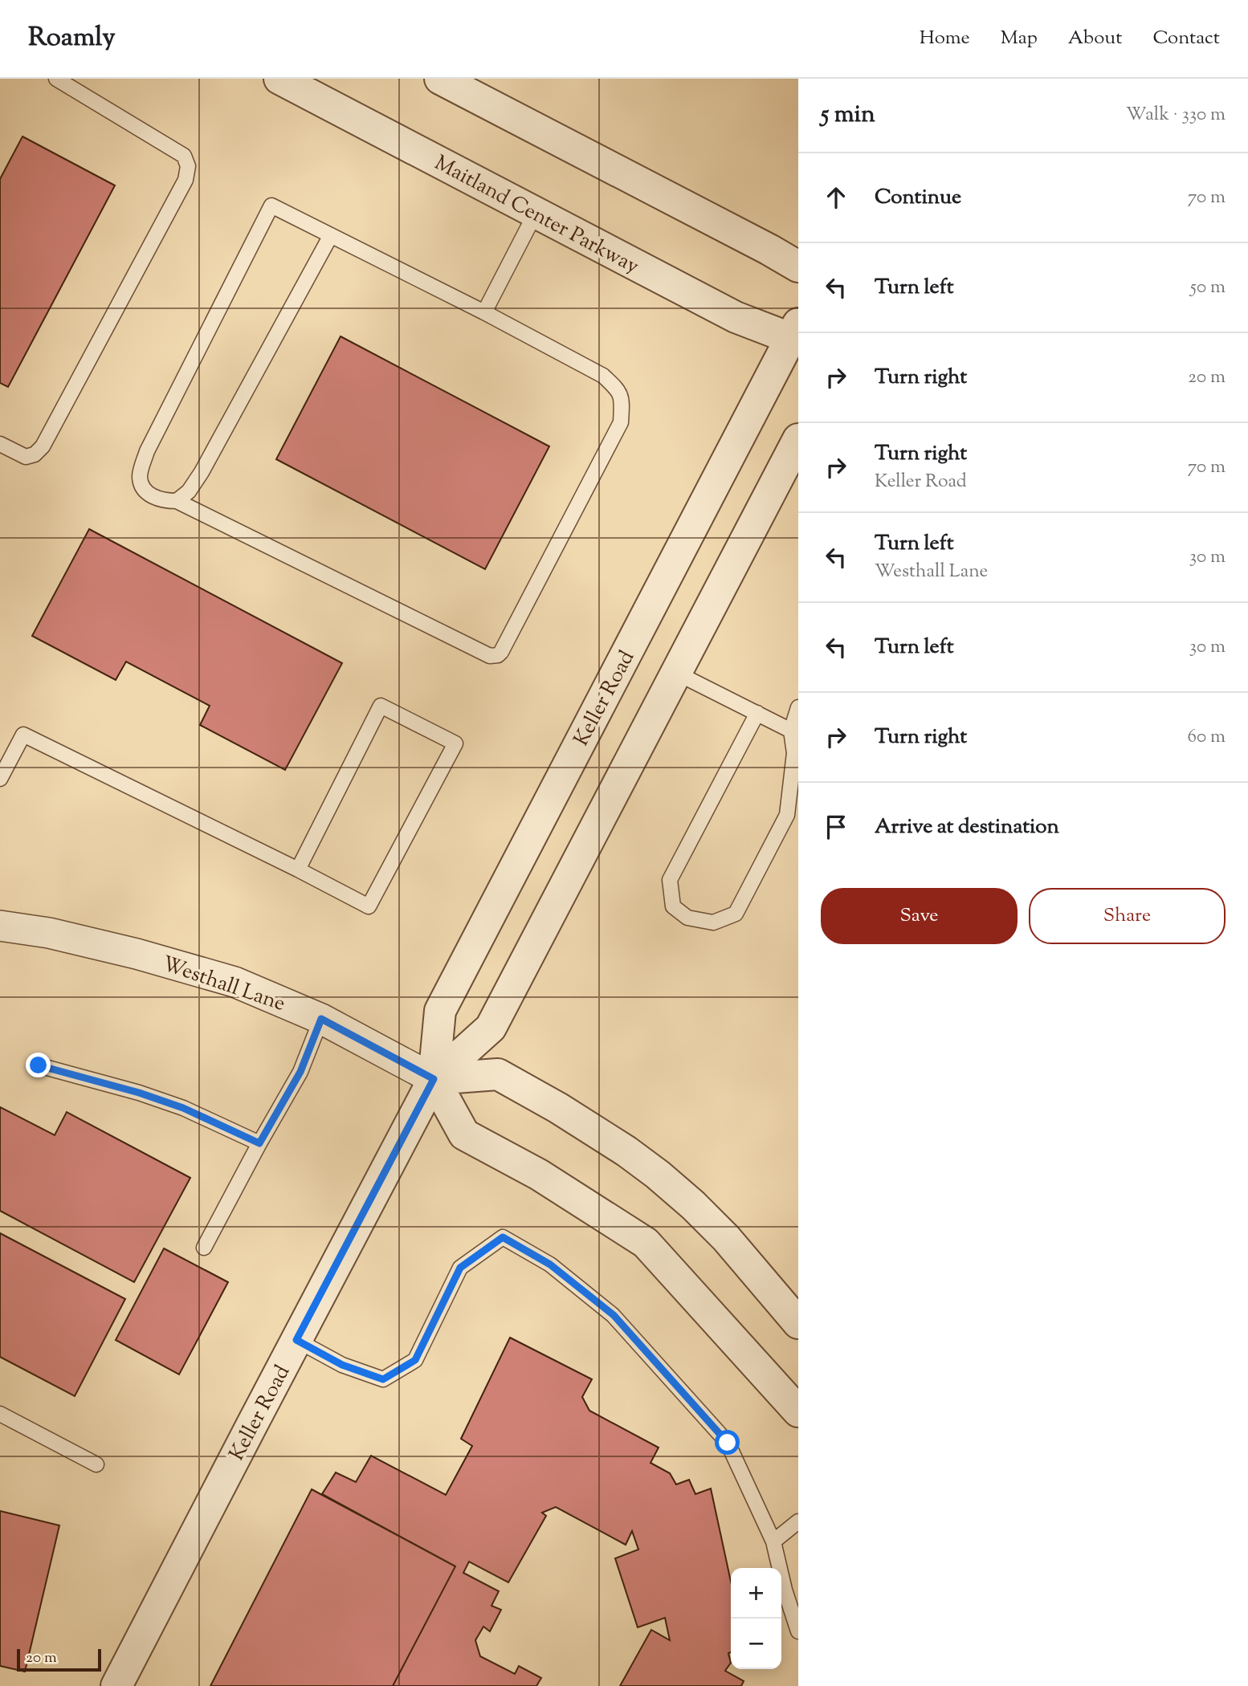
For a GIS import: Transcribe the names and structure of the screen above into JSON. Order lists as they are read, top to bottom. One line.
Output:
{"streets":{"street":["Maitland Center Parkway","Keller Road","Westhall Lane"]},"crossings":[["Maitland Center Parkway","Keller Road"],["Keller Road","Westhall Lane"]],"scale_bar":"20 m","page":{"header":"Roamly","nav":["Home","Map","About","Contact"],"heading":["5 min","Walk · 330 m"],"list":[["Continue","70 m"],["Turn left","50 m"],["Turn right","20 m"],["Turn right","Keller Road","70 m"],["Turn left","Westhall Lane","30 m"],["Turn left","30 m"],["Turn right","60 m"],"Arrive at destination"],"buttons":["Save","Share"],"map_buttons":["+","−"],"scale":"20 m"}}
